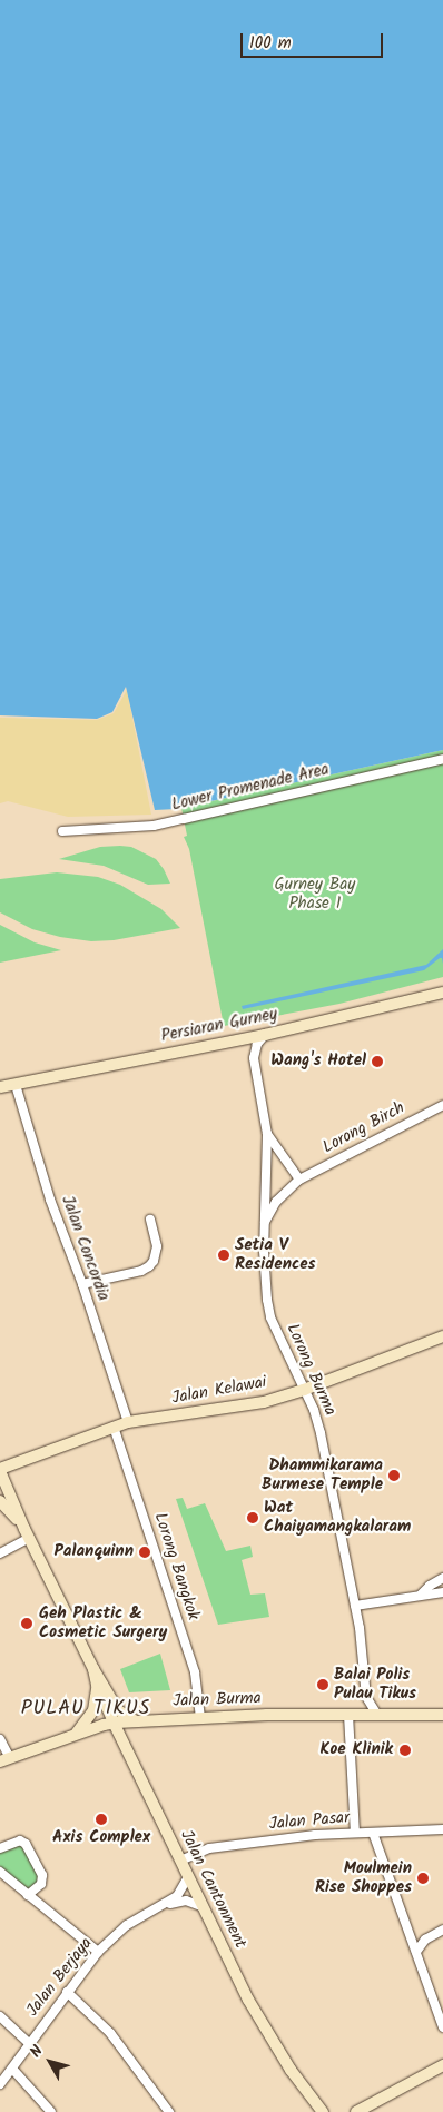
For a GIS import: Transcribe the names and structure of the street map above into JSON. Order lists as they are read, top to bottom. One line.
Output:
{"streets":{"main road":["Persiaran Gurney","Jalan Kelawai","Jalan Burma","Jalan Cantonment"],"street":["Lower Promenade Area","Lorong Birch","Jalan Concordia","Lorong Burma","Lorong Bangkok","Jalan Pasar","Jalan Berjaya"]},"crossings":[["Persiaran Gurney","Jalan Concordia"],["Persiaran Gurney","Lorong Burma"],["Lorong Birch","Lorong Burma"],["Jalan Concordia","Jalan Kelawai"],["Lorong Burma","Jalan Kelawai"],["Lorong Burma","Jalan Burma"],["Jalan Kelawai","Lorong Bangkok"],["Jalan Kelawai","Jalan Cantonment"],["Lorong Bangkok","Jalan Burma"],["Jalan Burma","Jalan Cantonment"],["Jalan Pasar","Jalan Cantonment"],["Jalan Cantonment","Jalan Berjaya"]],"districts":["PULAU TIKUS"],"parks":["Gurney Bay Phase 1"],"places":["Wang's Hotel","Setia V Residences","Dhammikarama Burmese Temple","Wat Chaiyamangkalaram","Palanquinn","Geh Plastic & Cosmetic Surgery","Balai Polis Pulau Tikus","Koe Klinik","Axis Complex","Moulmein Rise Shoppes"],"scale_bar":"100 m","north":"top left"}
